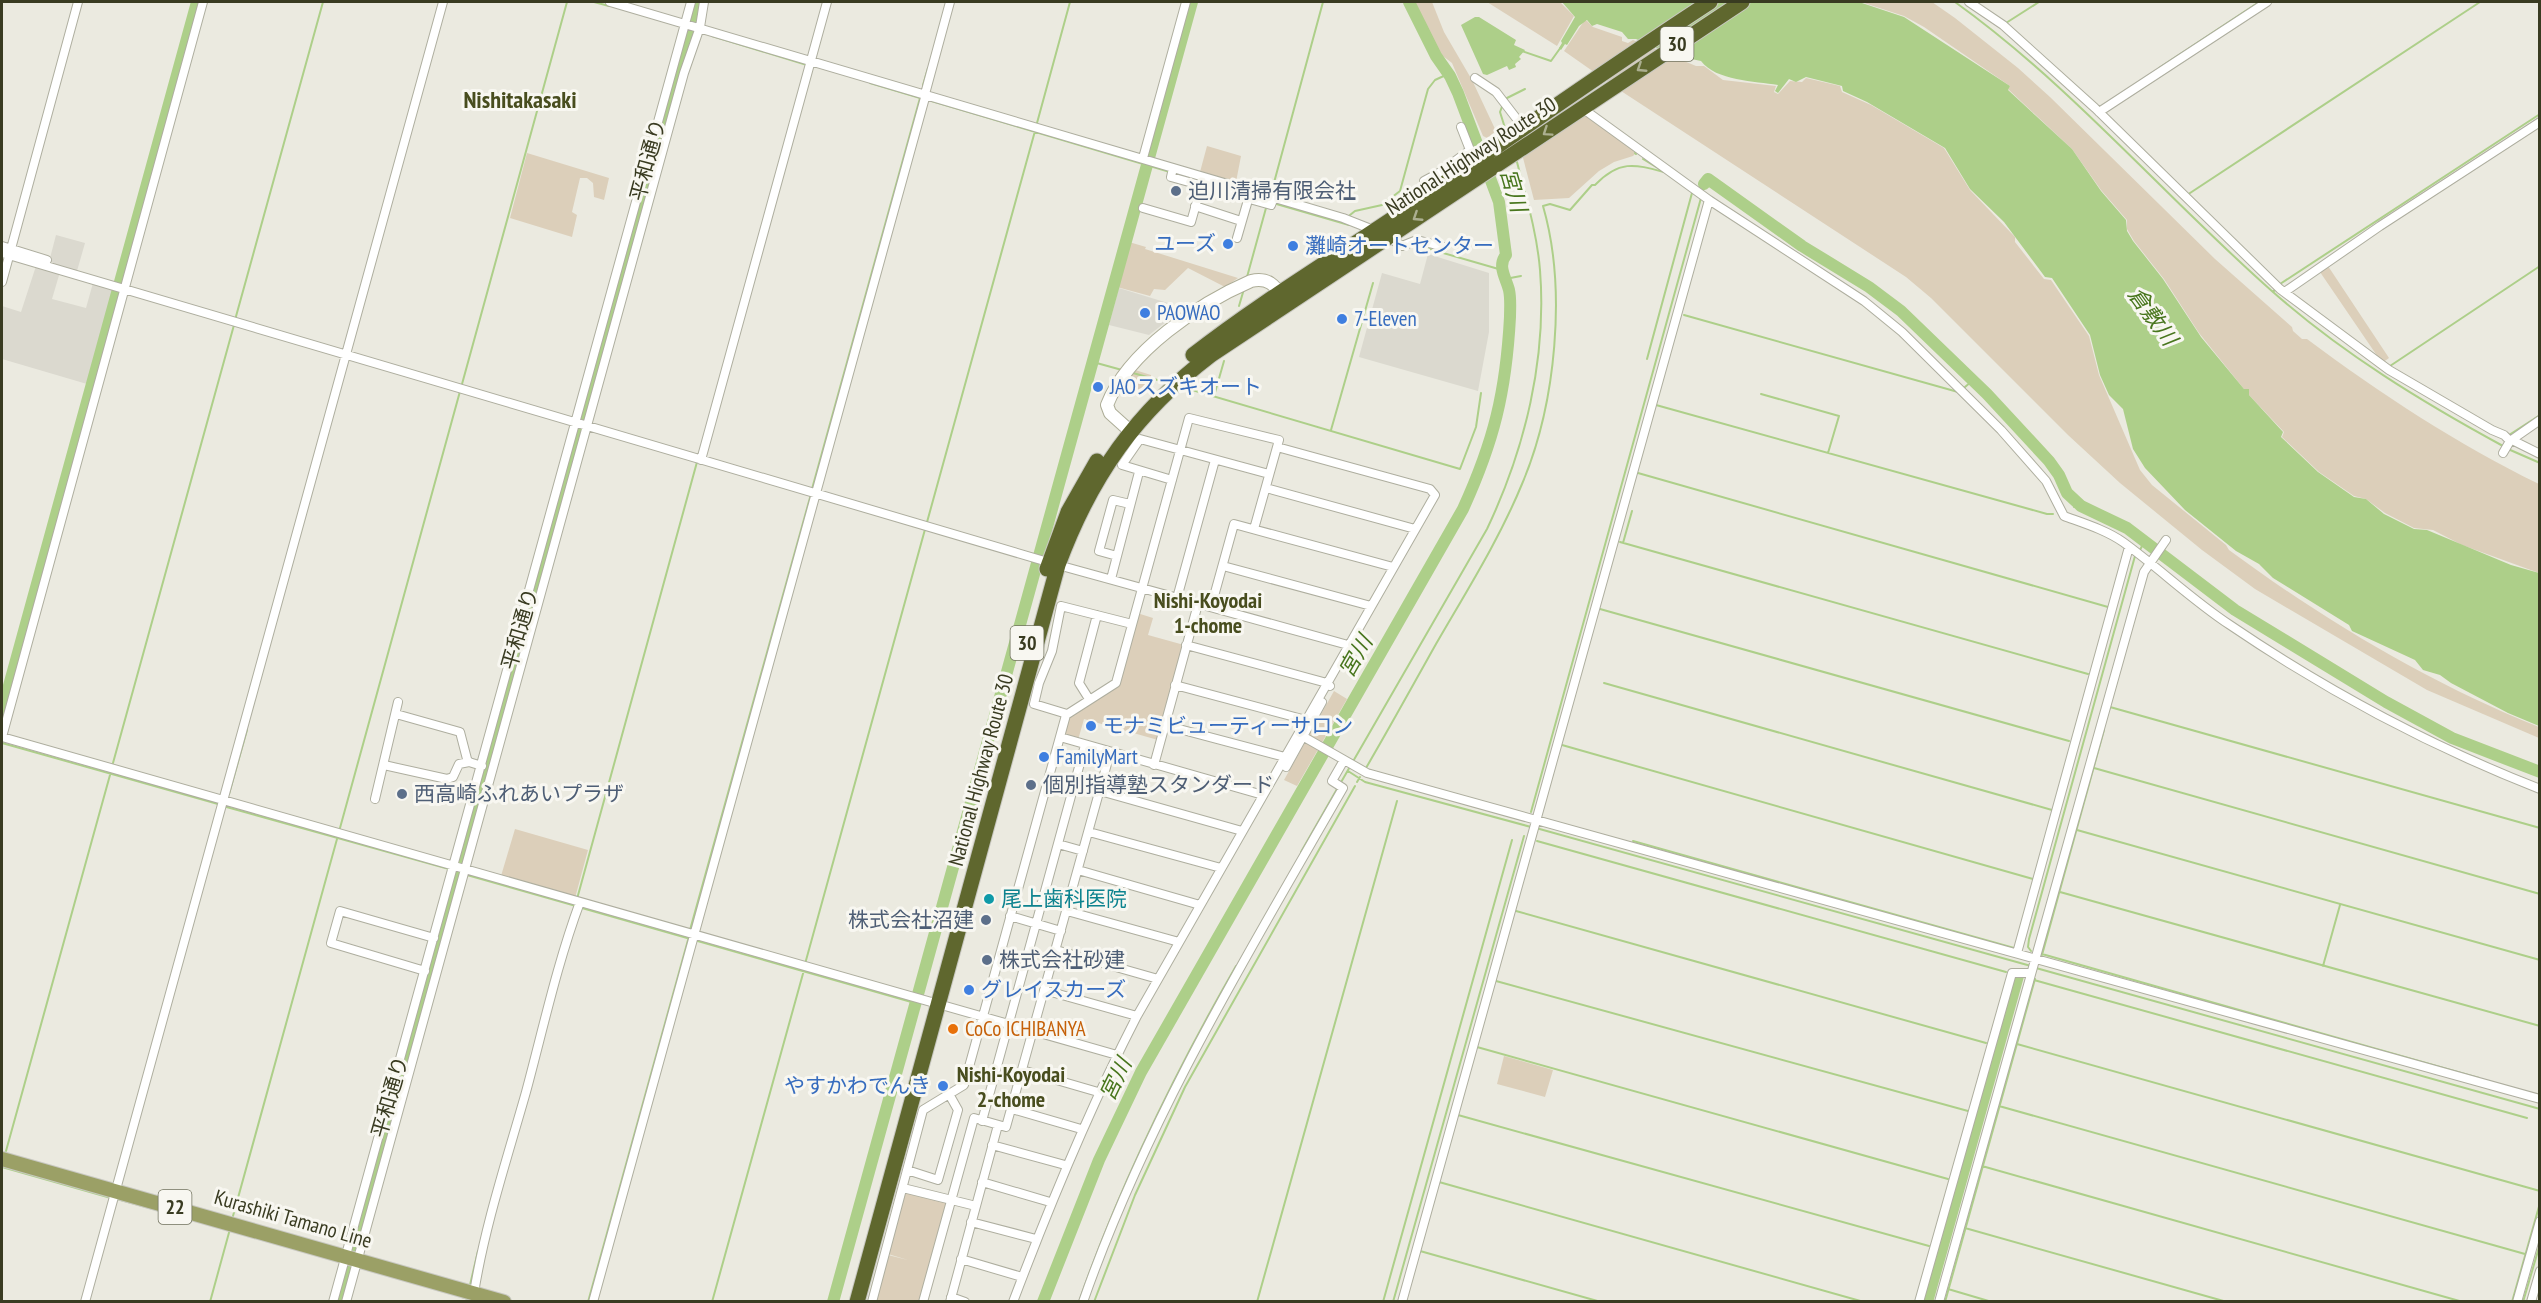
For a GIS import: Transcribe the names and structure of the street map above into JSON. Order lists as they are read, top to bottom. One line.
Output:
{"streets":{"highway":["30","National Highway Route 30"],"main road":["22","Kurashiki Tamano Line"],"street":["平和通り"]},"crossings":[["平和通り","Kurashiki Tamano Line"]],"districts":["Nishitakasaki","Nishi-Koyodai 1-chome","Nishi-Koyodai 2-chome"],"water":["宮川","倉敷川"],"places":["迫川清掃有限会社","ユーズ","灘崎オートセンター","PAOWAO","7-Eleven","JAOスズキオート","モナミビューティーサロン","FamilyMart","個別指導塾スタンダード","西高崎ふれあいプラザ","尾上歯科医院","株式会社沼建","株式会社砂建","グレイスカーズ","CoCo ICHIBANYA","やすかわでんき"]}
